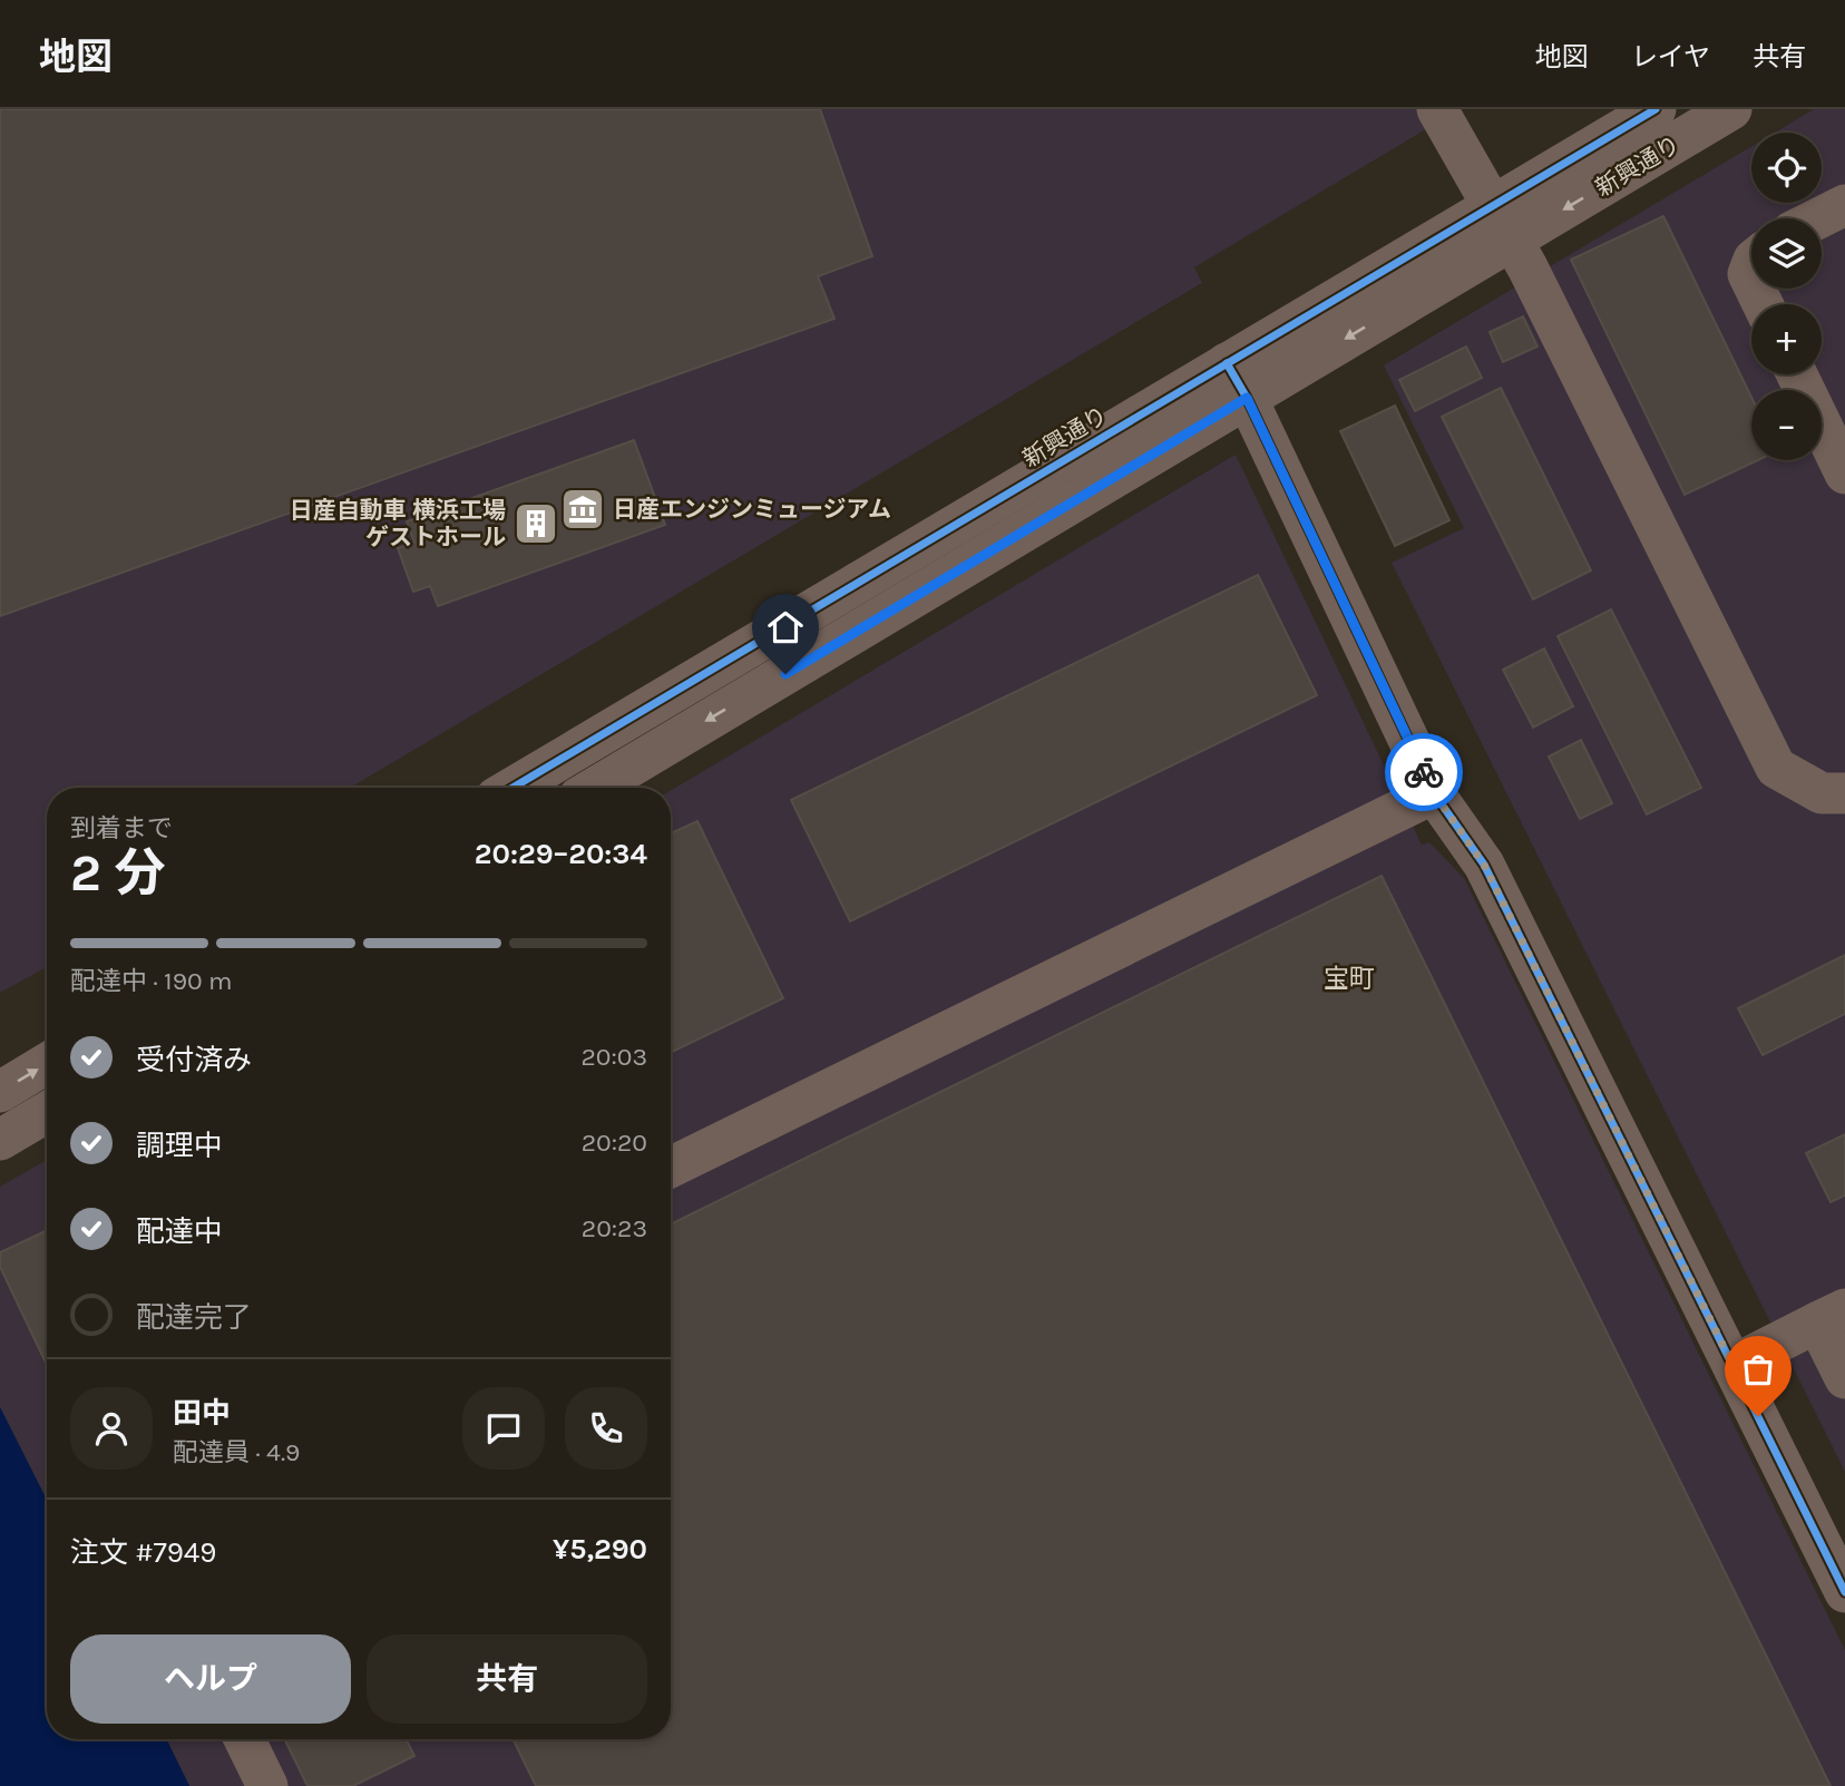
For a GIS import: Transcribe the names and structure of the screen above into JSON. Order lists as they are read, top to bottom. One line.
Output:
{"streets":{"street":["新興通り"]},"districts":["宝町"],"places":{"museum":["日産エンジンミュージアム"],"building":["日産自動車 横浜工場 ゲストホール"]},"page":{"header":"地図","nav":["地図","レイヤ","共有"],"map_buttons":["+","−"],"heading":["2 分","到着まで","20:29–20:34"],"panel":["田中","配達員 · 4.9","注文 #7949","¥5,290"],"bar":"配達中 · 190 m","list":[["受付済み","20:03"],["調理中","20:20"],["配達中","20:23"],"配達完了"],"buttons":["ヘルプ","共有"]}}
